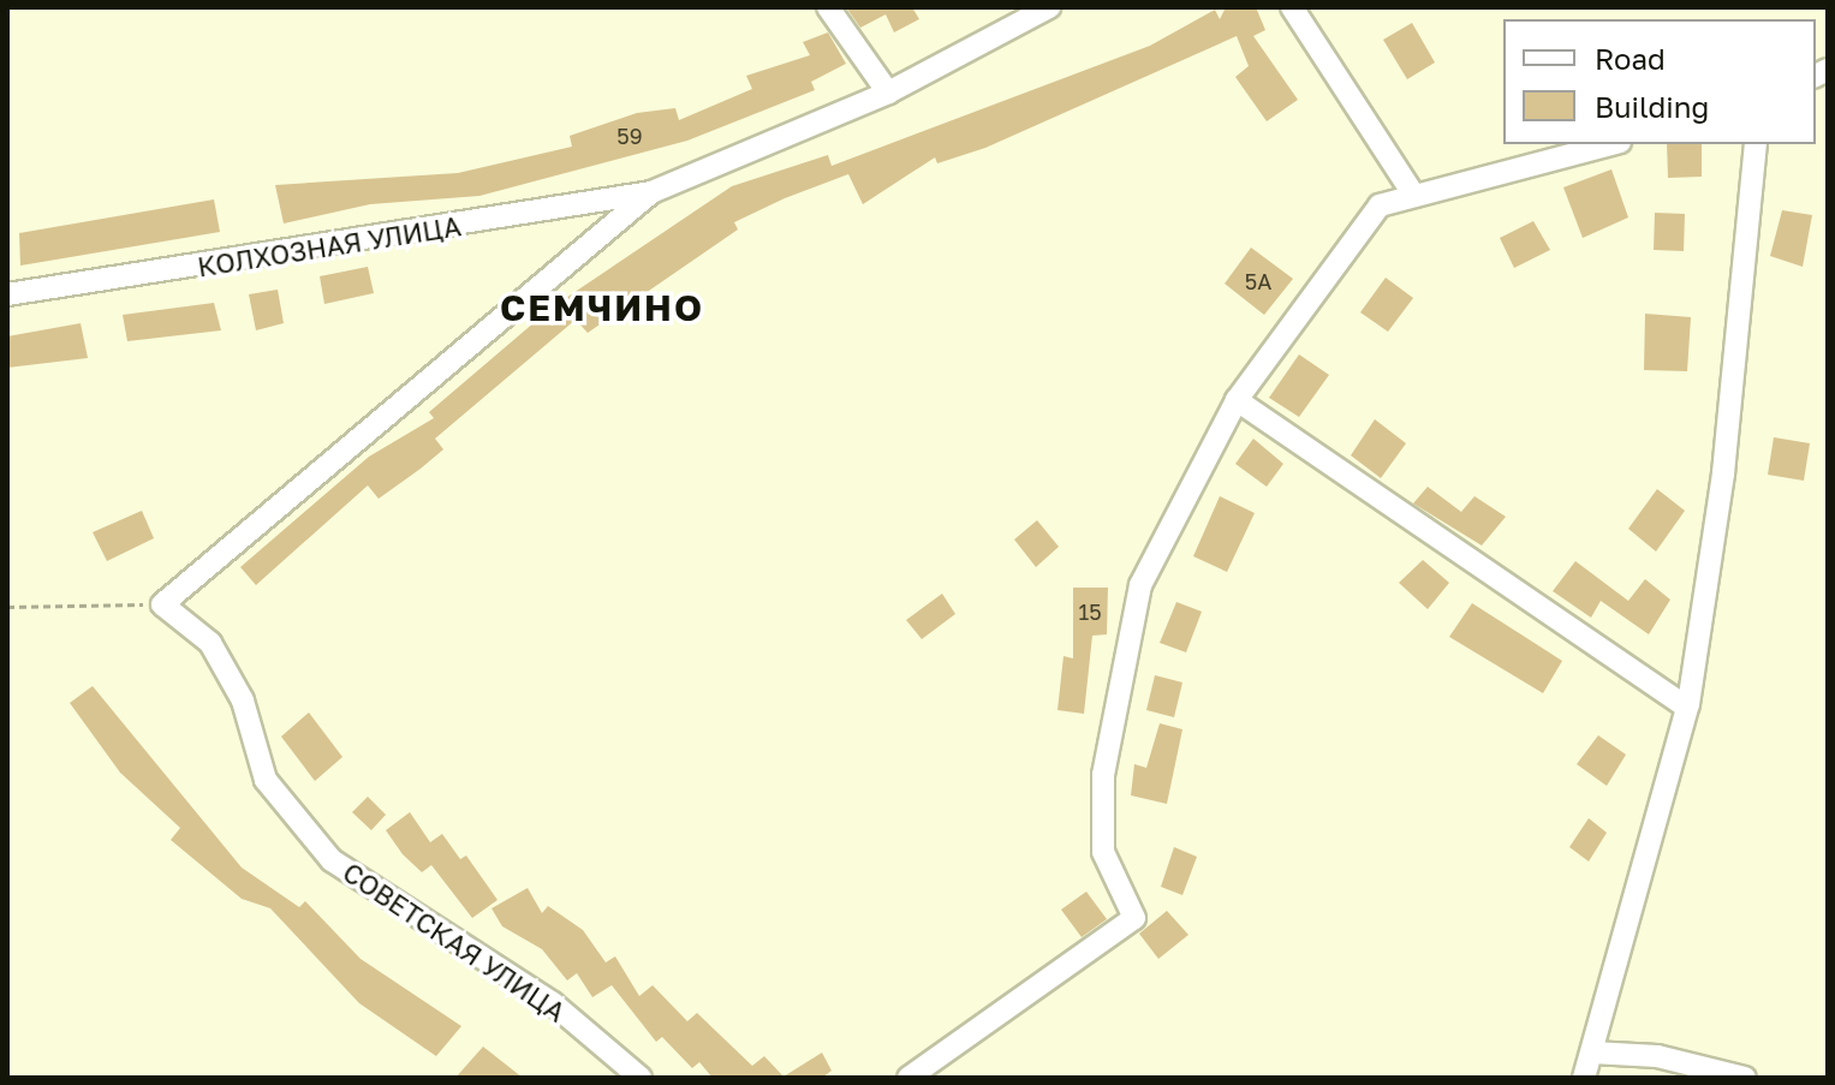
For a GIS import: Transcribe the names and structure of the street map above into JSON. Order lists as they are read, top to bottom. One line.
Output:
{"streets":{"street":["КОЛХОЗНАЯ УЛИЦА","СОВЕТСКАЯ УЛИЦА"]},"crossings":[["КОЛХОЗНАЯ УЛИЦА","СОВЕТСКАЯ УЛИЦА"]],"districts":["СЕМЧИНО"],"house_numbers":["59","5А","15"],"legend":["Road","Building"]}
